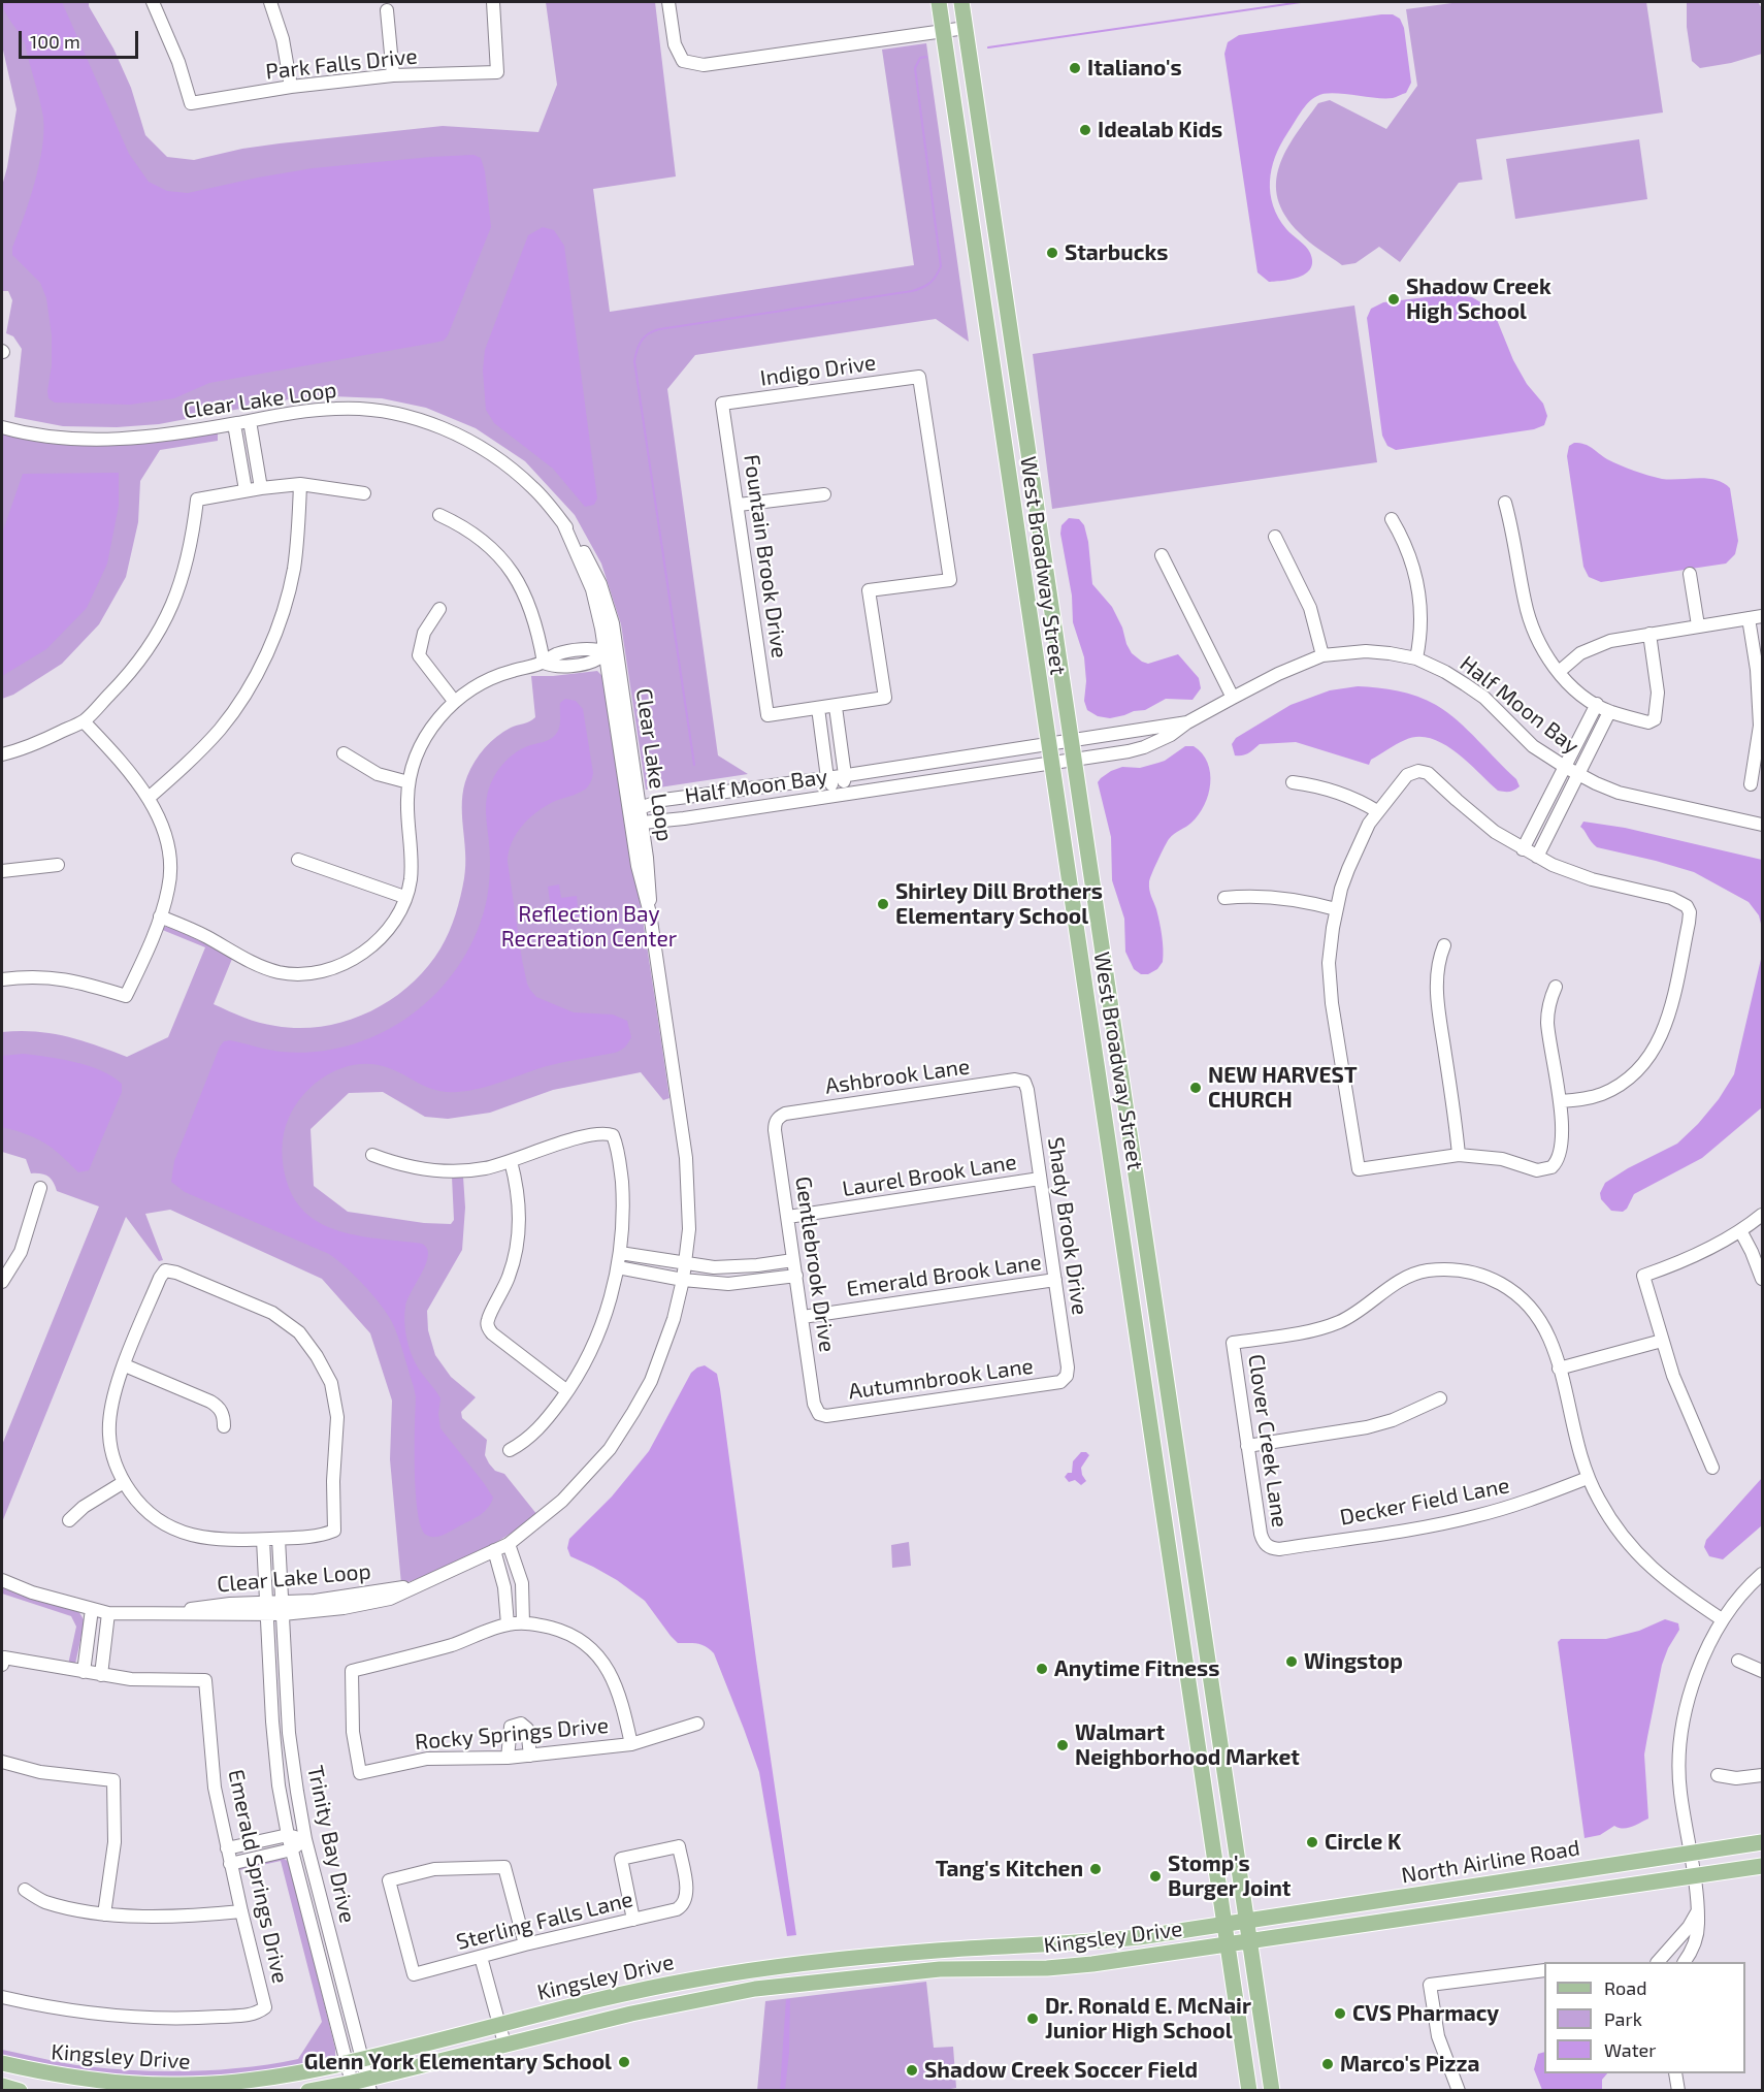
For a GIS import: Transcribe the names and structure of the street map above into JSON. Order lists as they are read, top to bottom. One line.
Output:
{"streets":{"main road":["West Broadway Street","North Airline Road","Kingsley Drive"],"street":["Park Falls Drive","Indigo Drive","Clear Lake Loop","Fountain Brook Drive","Half Moon Bay","Ashbrook Lane","Laurel Brook Lane","Shady Brook Drive","Gentlebrook Drive","Emerald Brook Lane","Autumnbrook Lane","Clover Creek Lane","Decker Field Lane","Rocky Springs Drive","Trinity Bay Drive","Emerald Springs Drive","Sterling Falls Lane"]},"crossings":[["Indigo Drive","Fountain Brook Drive"],["Clear Lake Loop","Half Moon Bay"],["Clear Lake Loop","Trinity Bay Drive"],["West Broadway Street","Half Moon Bay"],["West Broadway Street","North Airline Road"],["West Broadway Street","Kingsley Drive"],["Ashbrook Lane","Shady Brook Drive"],["Ashbrook Lane","Gentlebrook Drive"],["Laurel Brook Lane","Shady Brook Drive"],["Laurel Brook Lane","Gentlebrook Drive"],["Shady Brook Drive","Emerald Brook Lane"],["Shady Brook Drive","Autumnbrook Lane"],["Gentlebrook Drive","Emerald Brook Lane"],["Gentlebrook Drive","Autumnbrook Lane"],["Clover Creek Lane","Decker Field Lane"],["Trinity Bay Drive","Kingsley Drive"],["North Airline Road","Kingsley Drive"]],"parks":["Reflection Bay Recreation Center"],"places":["Italiano's","Idealab Kids","Starbucks","Shadow Creek High School","Shirley Dill Brothers Elementary School","NEW HARVEST CHURCH","Wingstop","Anytime Fitness","Walmart Neighborhood Market","Circle K","Tang's Kitchen","Stomp's Burger Joint","CVS Pharmacy","Dr. Ronald E. McNair Junior High School","Glenn York Elementary School","Marco's Pizza","Shadow Creek Soccer Field"],"legend":["Road","Park","Water"],"scale_bar":"100 m"}
